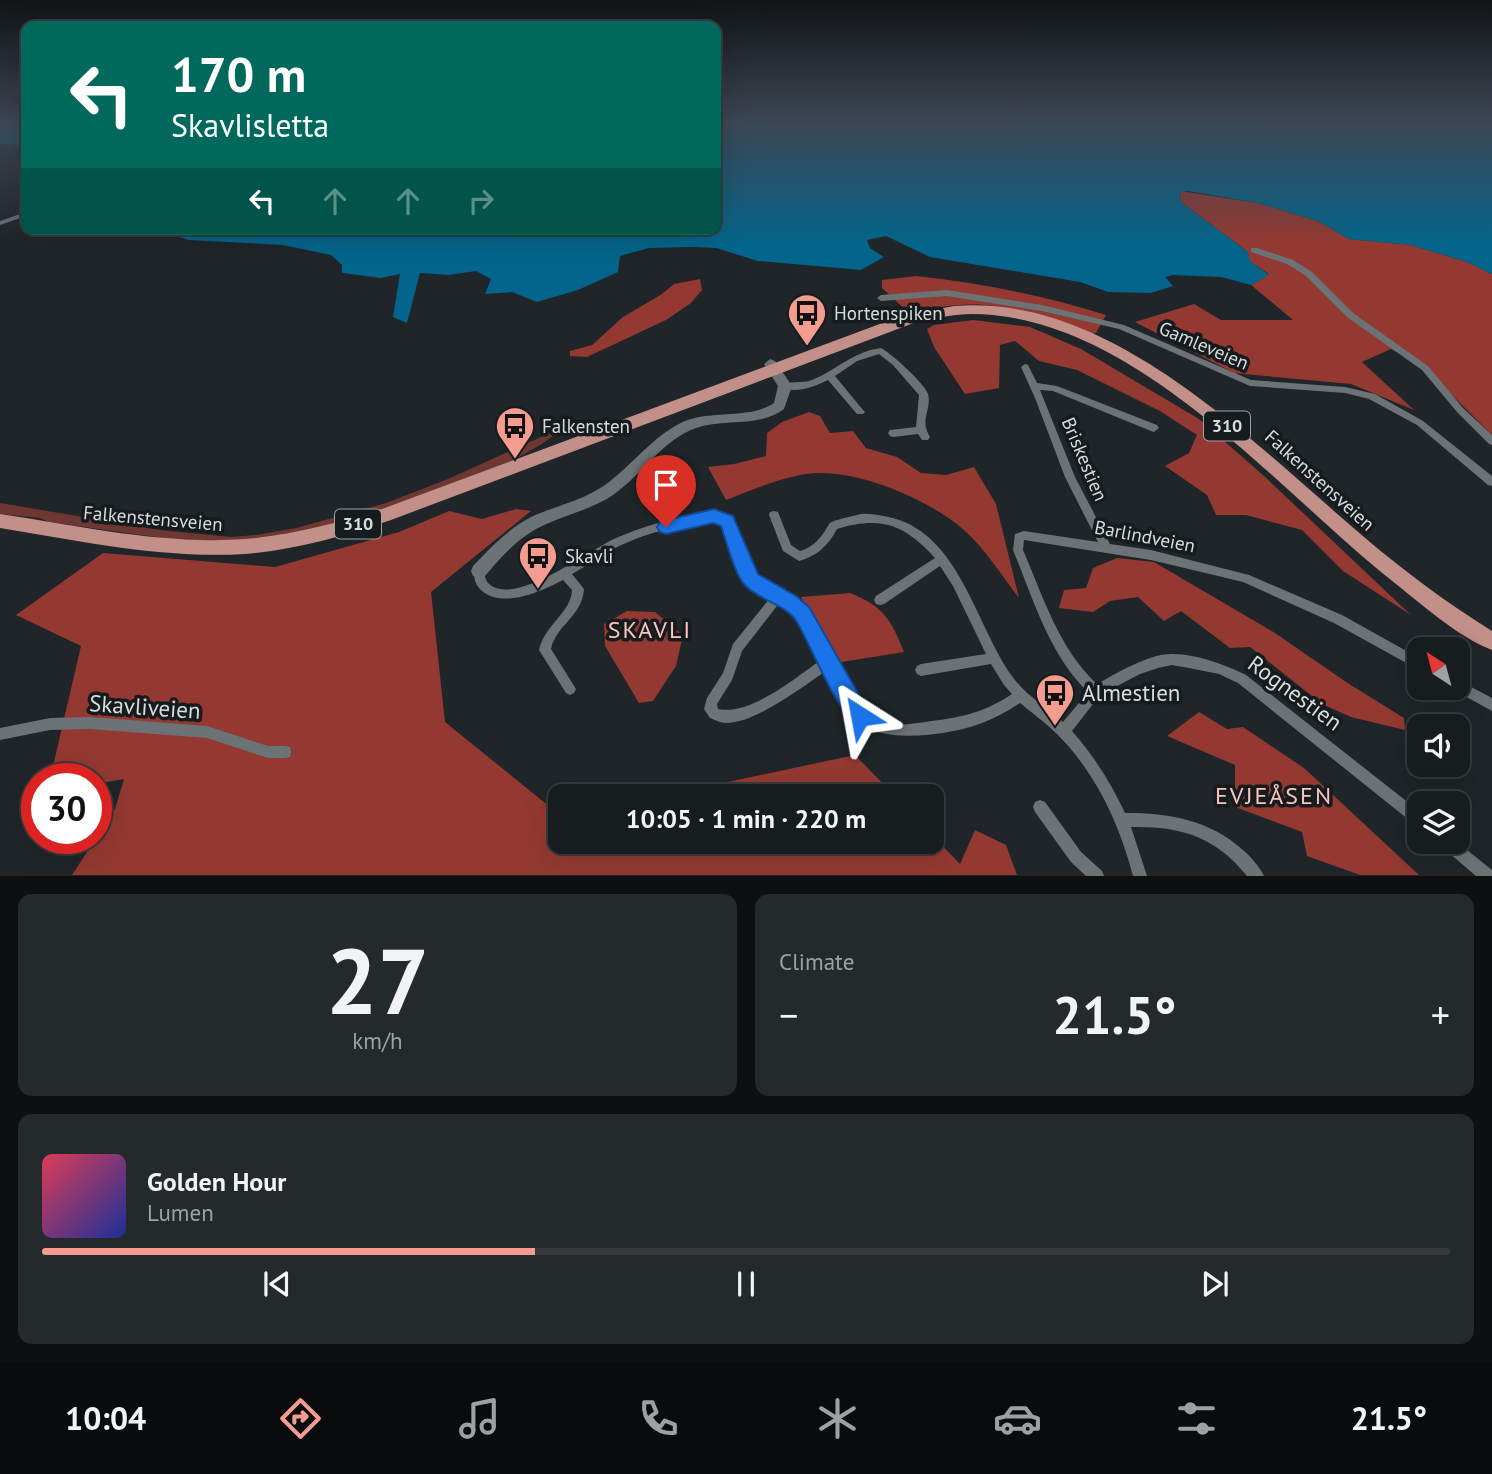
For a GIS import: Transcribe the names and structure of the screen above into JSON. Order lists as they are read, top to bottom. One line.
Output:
{"streets":{"main road":["310","Falkenstensveien"],"street":["Gamleveien","Briskestien","Barlindveien","Rognestien","Skavliveien"]},"crossings":[["Briskestien","Barlindveien"],["Barlindveien","Rognestien"]],"districts":["SKAVLI","EVJEÅSEN"],"places":{"bus stop":["Hortenspiken","Falkensten","Skavli","Almestien"]},"north":"top left","page":{"turn":["170 m","Skavlisletta"],"limit":"30","trip":"10:05 · 1 min · 220 m","tile":[["27","km/h"],"Climate"],"heat":["−","21.5°","+"],"song":["Golden Hour","Lumen"],"tabs":["10:04","21.5°"]}}
